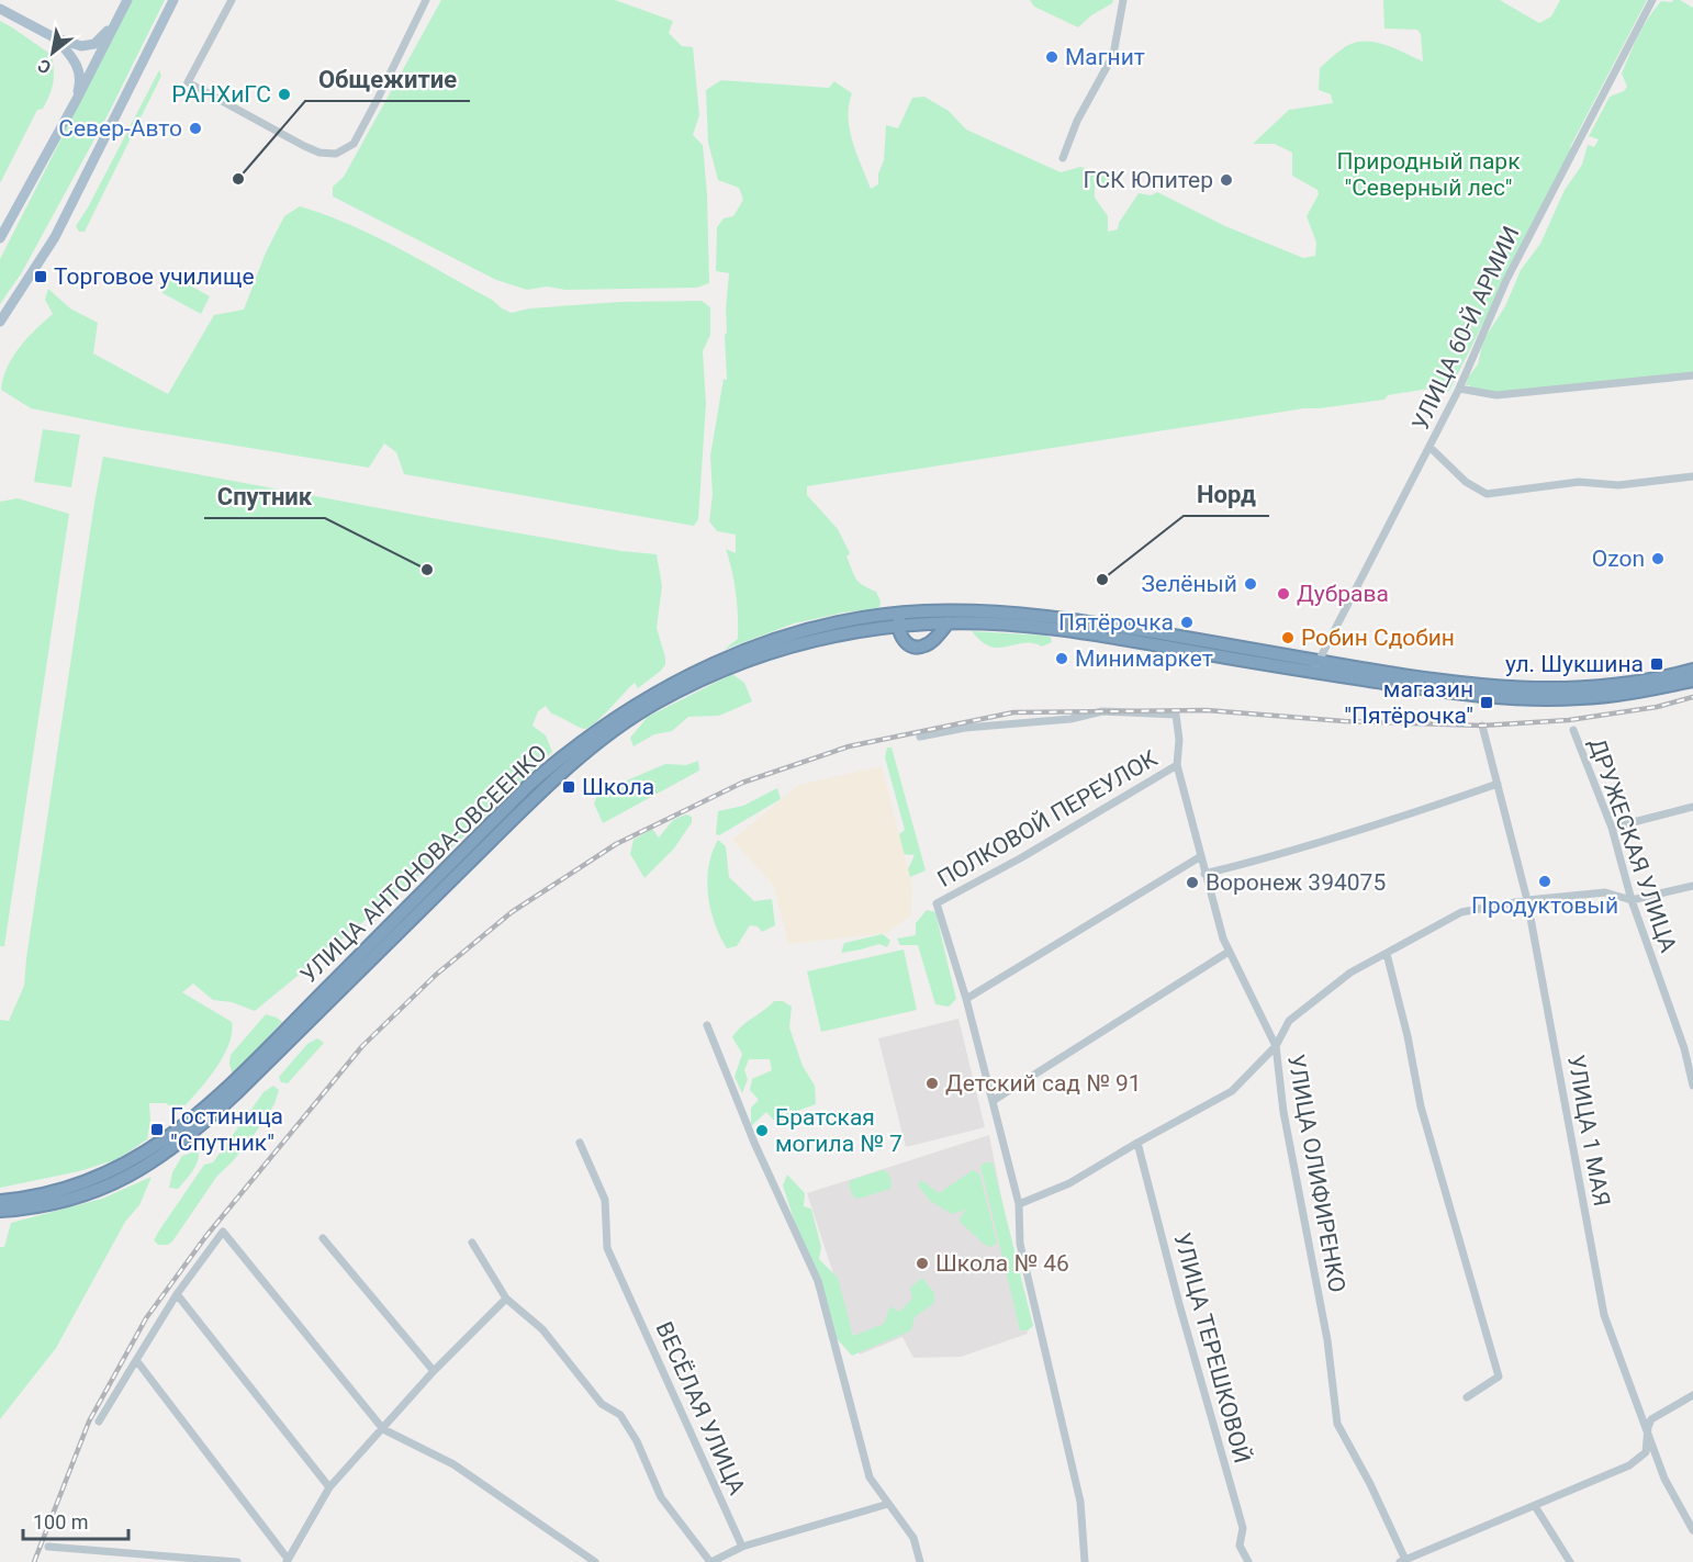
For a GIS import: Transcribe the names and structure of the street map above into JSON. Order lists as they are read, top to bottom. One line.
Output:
{"streets":{"highway":["УЛИЦА АНТОНОВА-ОВСЕЕНКО"],"street":["УЛИЦА 60-Й АРМИИ","ПОЛКОВОЙ ПЕРЕУЛОК","ДРУЖЕСКАЯ УЛИЦА","УЛИЦА 1 МАЯ","УЛИЦА ОЛИФИРЕНКО","УЛИЦА ТЕРЕШКОВОЙ","ВЕСЁЛАЯ УЛИЦА"]},"crossings":[["УЛИЦА 60-Й АРМИИ","УЛИЦА АНТОНОВА-ОВСЕЕНКО"],["ПОЛКОВОЙ ПЕРЕУЛОК","УЛИЦА ОЛИФИРЕНКО"]],"parks":["Природный парк \"Северный лес\""],"places":{"other":["Магнит","РАНХиГС","Север-Авто","Общежитие","ГСК Юпитер","Ozon","Спутник","Норд","Зелёный","Дубрава","Пятёрочка","Робин Сдобин","Минимаркет","Продуктовый","Воронеж 394075","Детский сад № 91","Братская могила № 7","Школа № 46"],"transit":["Торговое училище","ул. Шукшина","магазин \"Пятёрочка\"","Школа","Гостиница \"Спутник\""]},"scale_bar":"100 m","north":"bottom left"}
